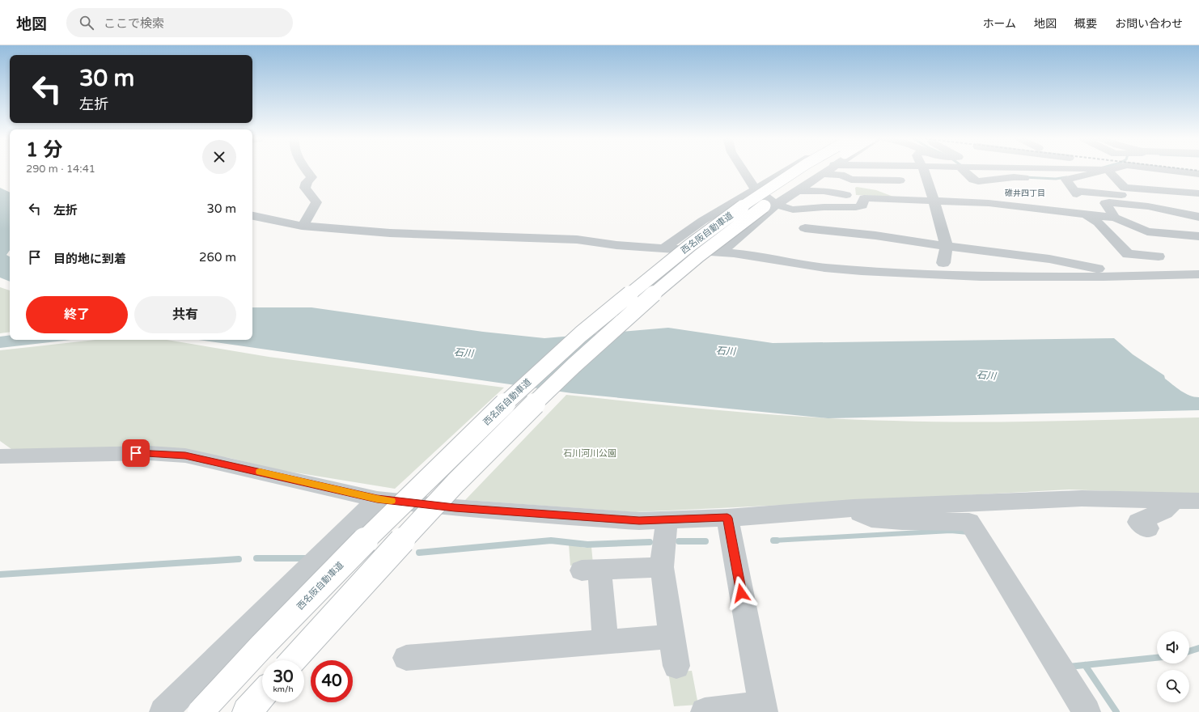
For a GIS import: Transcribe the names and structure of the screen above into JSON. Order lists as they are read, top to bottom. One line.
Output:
{"streets":{"highway":["西名阪自動車道"]},"districts":["碓井四丁目"],"water":["石川"],"parks":["石川河川公園"],"page":{"header":"地図","search":"ここで検索","nav":["ホーム","地図","概要","お問い合わせ"],"turn":["30 m","左折"],"heading":["1 分","290 m · 14:41"],"list":[{"name":"左折","value":"30 m"},{"name":"目的地に到着","value":"260 m"}],"buttons":["終了","共有"],"speed":"30 km/h","limit":"40"}}
